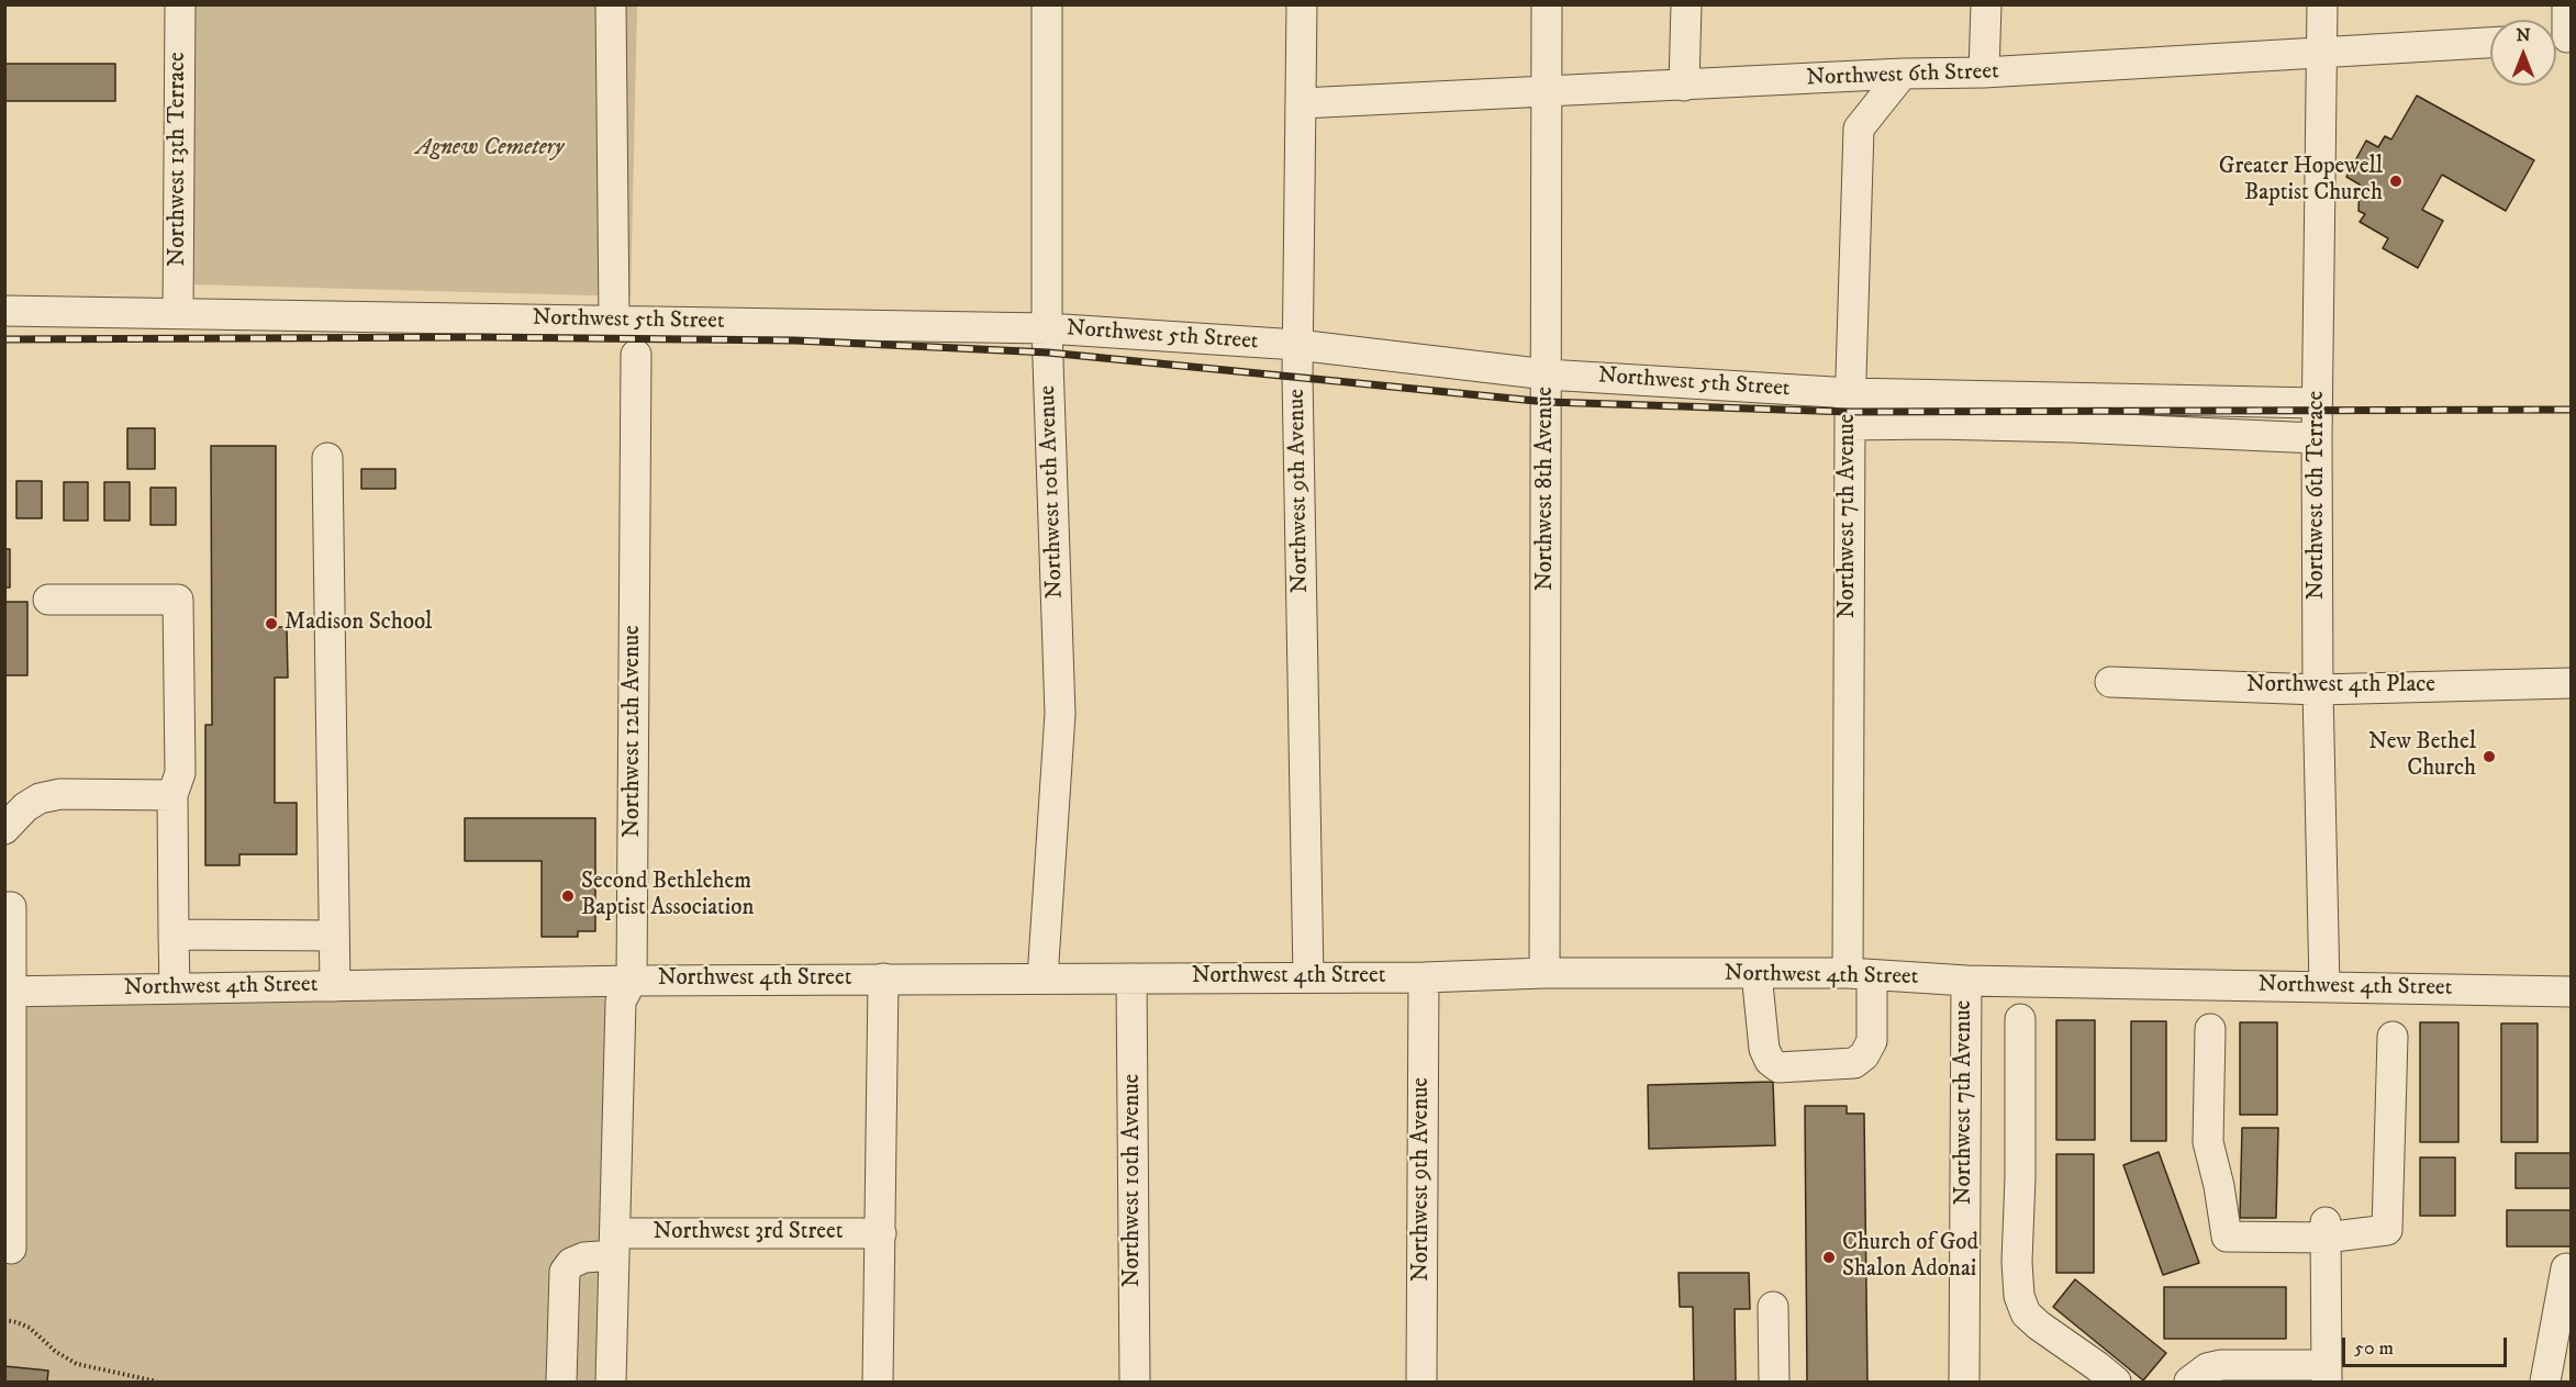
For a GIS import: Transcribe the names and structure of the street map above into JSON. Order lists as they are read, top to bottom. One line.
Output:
{"streets":{"street":["Northwest 6th Street","Northwest 13th Terrace","Northwest 5th Street","Northwest 8th Avenue","Northwest 9th Avenue","Northwest 10th Avenue","Northwest 6th Terrace","Northwest 7th Avenue","Northwest 4th Place","Northwest 12th Avenue","Northwest 4th Street","Northwest 3rd Street"]},"crossings":[["Northwest 6th Street","Northwest 8th Avenue"],["Northwest 6th Street","Northwest 9th Avenue"],["Northwest 6th Street","Northwest 6th Terrace"],["Northwest 6th Street","Northwest 7th Avenue"],["Northwest 13th Terrace","Northwest 5th Street"],["Northwest 5th Street","Northwest 8th Avenue"],["Northwest 5th Street","Northwest 9th Avenue"],["Northwest 5th Street","Northwest 10th Avenue"],["Northwest 5th Street","Northwest 6th Terrace"],["Northwest 5th Street","Northwest 7th Avenue"],["Northwest 8th Avenue","Northwest 4th Street"],["Northwest 9th Avenue","Northwest 4th Street"],["Northwest 10th Avenue","Northwest 4th Street"],["Northwest 6th Terrace","Northwest 4th Place"],["Northwest 6th Terrace","Northwest 4th Street"],["Northwest 7th Avenue","Northwest 4th Street"],["Northwest 12th Avenue","Northwest 4th Street"],["Northwest 12th Avenue","Northwest 3rd Street"]],"parks":["Agnew Cemetery"],"places":["Greater Hopewell Baptist Church","Madison School","New Bethel Church","Second Bethlehem Baptist Association","Church of God Shalon Adonai"],"scale_bar":"50 m","north":"top"}
